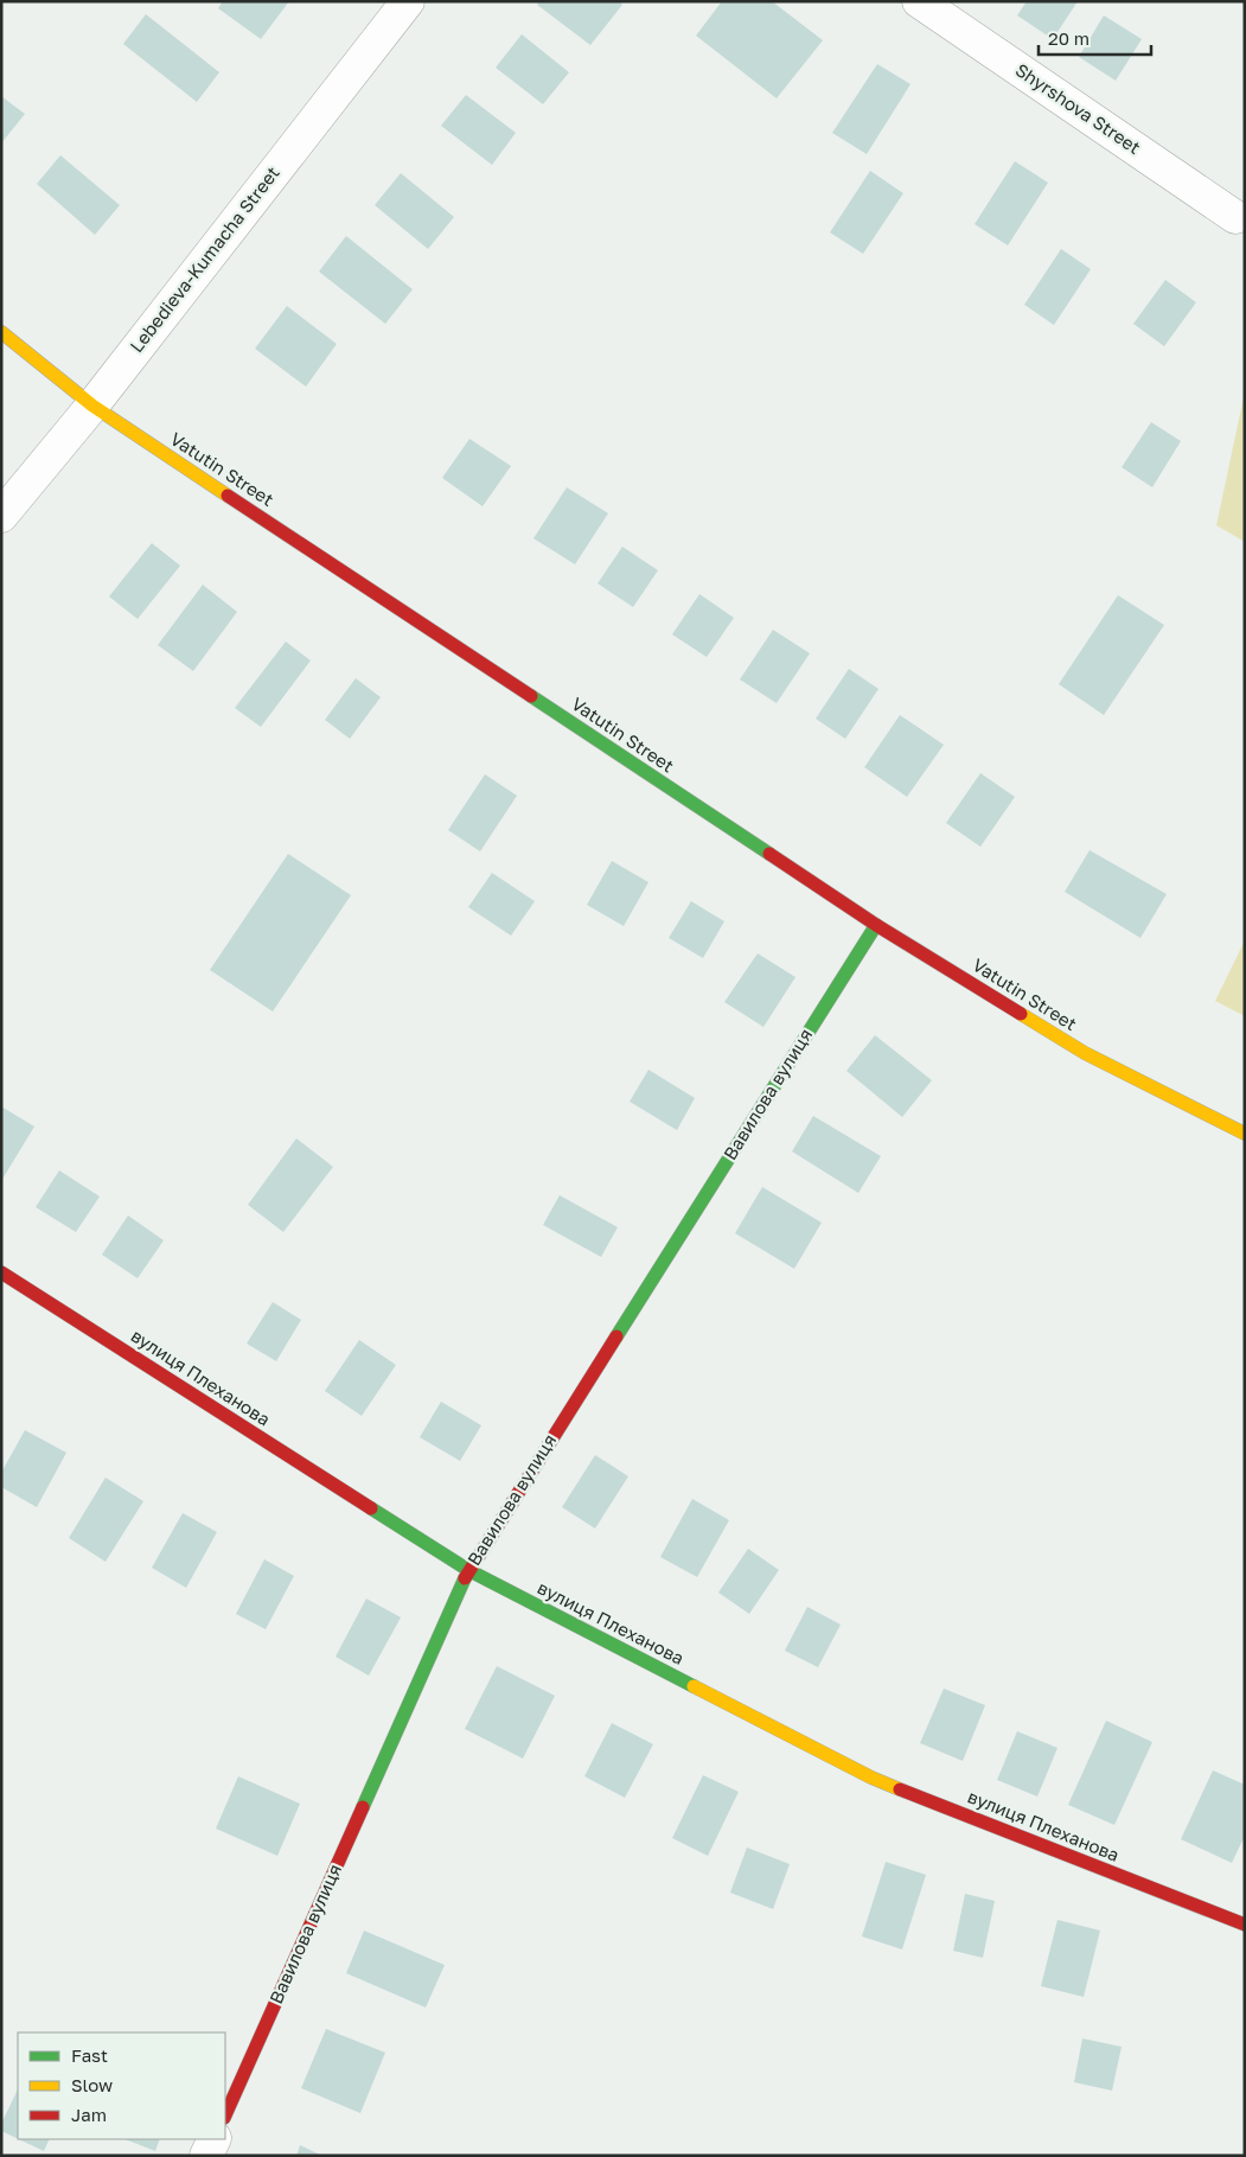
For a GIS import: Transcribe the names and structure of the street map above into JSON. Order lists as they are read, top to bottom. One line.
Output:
{"streets":{"street":["Shyrshova Street","Lebedieva-Kumacha Street","Vatutin Street","Вавилова вулиця","вулиця Плеханова"]},"crossings":[["Lebedieva-Kumacha Street","Vatutin Street"],["Vatutin Street","Вавилова вулиця"],["Вавилова вулиця","вулиця Плеханова"]],"legend":["Fast","Slow","Jam"],"scale_bar":"20 m"}
